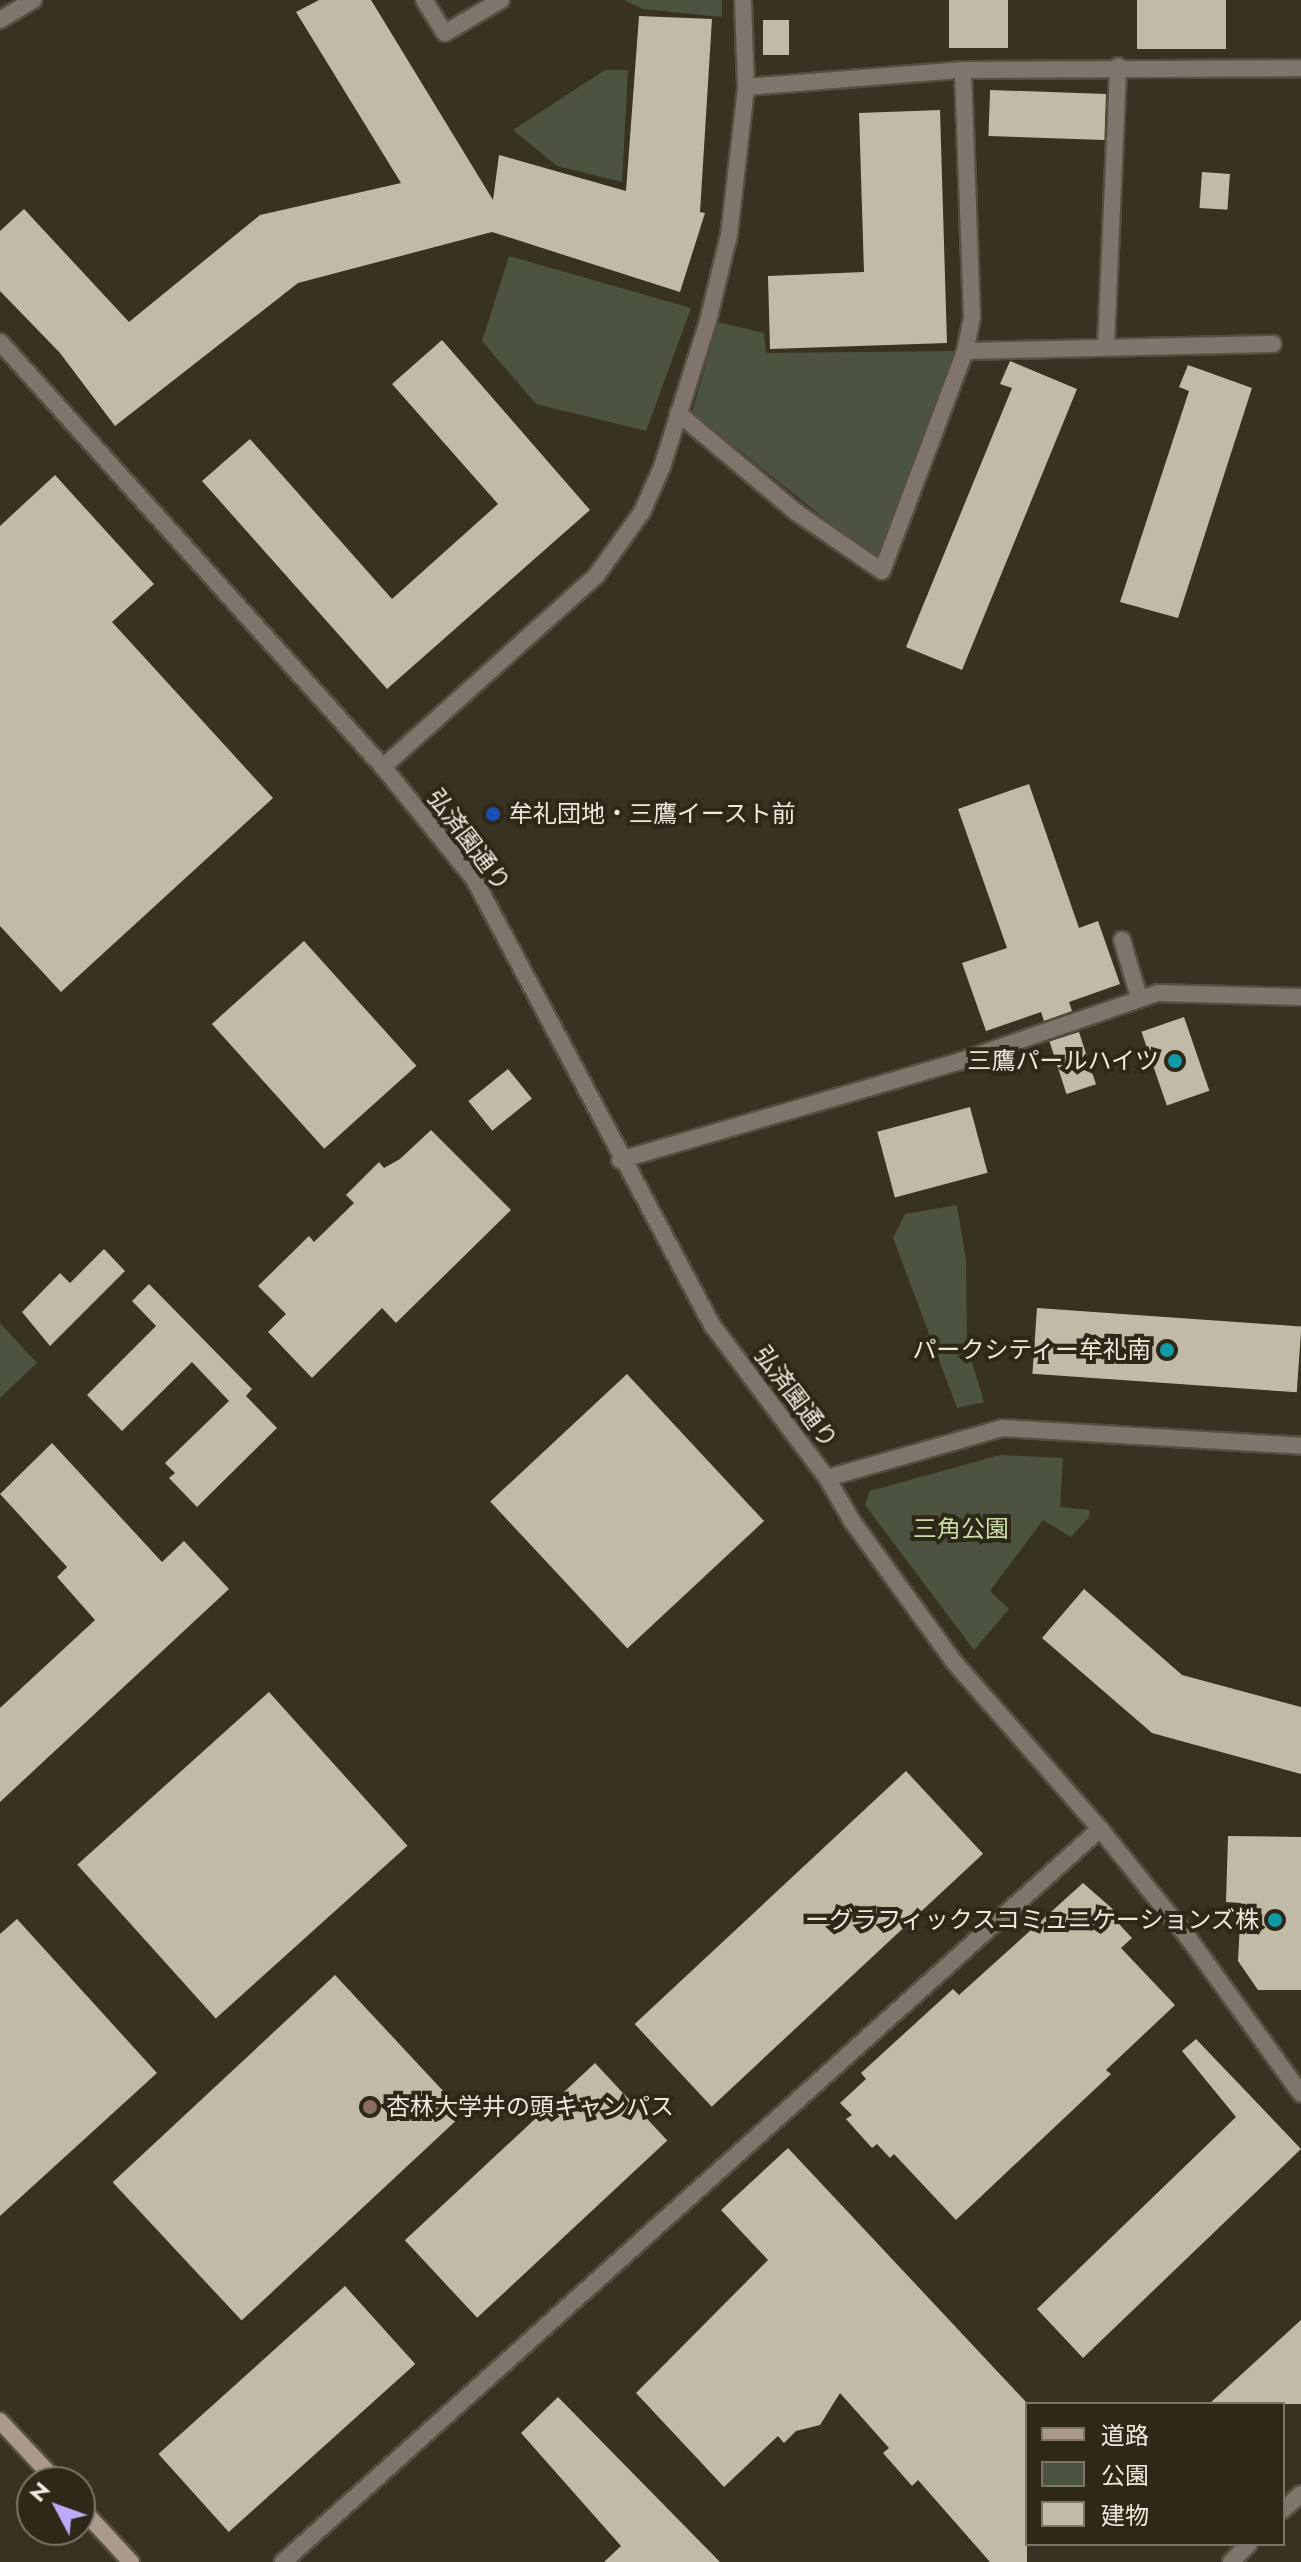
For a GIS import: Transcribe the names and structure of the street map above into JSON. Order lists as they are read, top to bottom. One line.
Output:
{"streets":{"street":["弘済園通り"]},"parks":["三角公園"],"places":["牟礼団地・三鷹イースト前","三鷹パールハイツ","パークシティー牟礼南","ーグラフィックスコミュニケーションズ株","杏林大学井の頭キャンパス"],"legend":["道路","公園","建物"],"north":"top left"}
